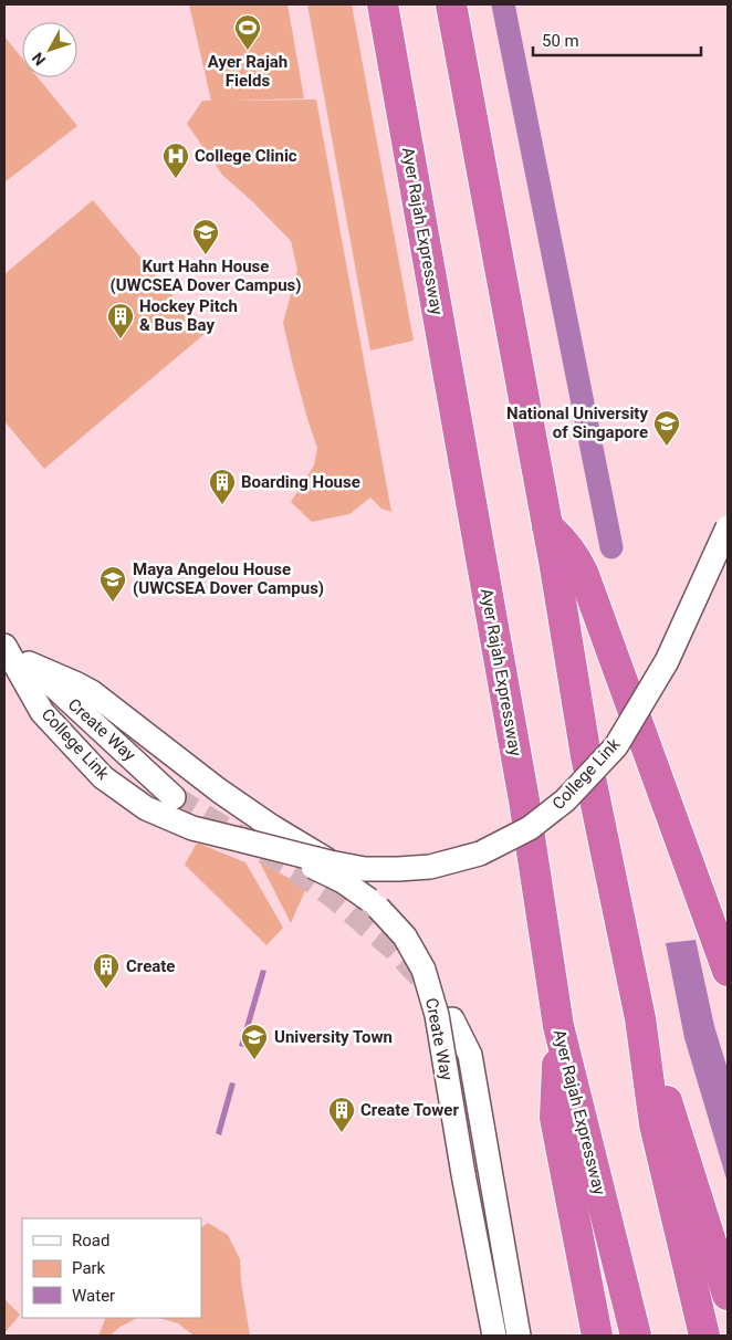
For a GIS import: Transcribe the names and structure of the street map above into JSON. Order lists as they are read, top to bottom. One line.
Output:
{"streets":{"highway":["Ayer Rajah Expressway"],"street":["Create Way","College Link"]},"crossings":[["Create Way","College Link"]],"places":{"sports":["Ayer Rajah Fields"],"hospital":["College Clinic"],"school or university":["Kurt Hahn House (UWCSEA Dover Campus)","National University of Singapore","Maya Angelou House (UWCSEA Dover Campus)","University Town"],"building":["Hockey Pitch & Bus Bay","Boarding House","Create","Create Tower"]},"legend":["Road","Park","Water"],"scale_bar":"50 m","north":"bottom left"}
